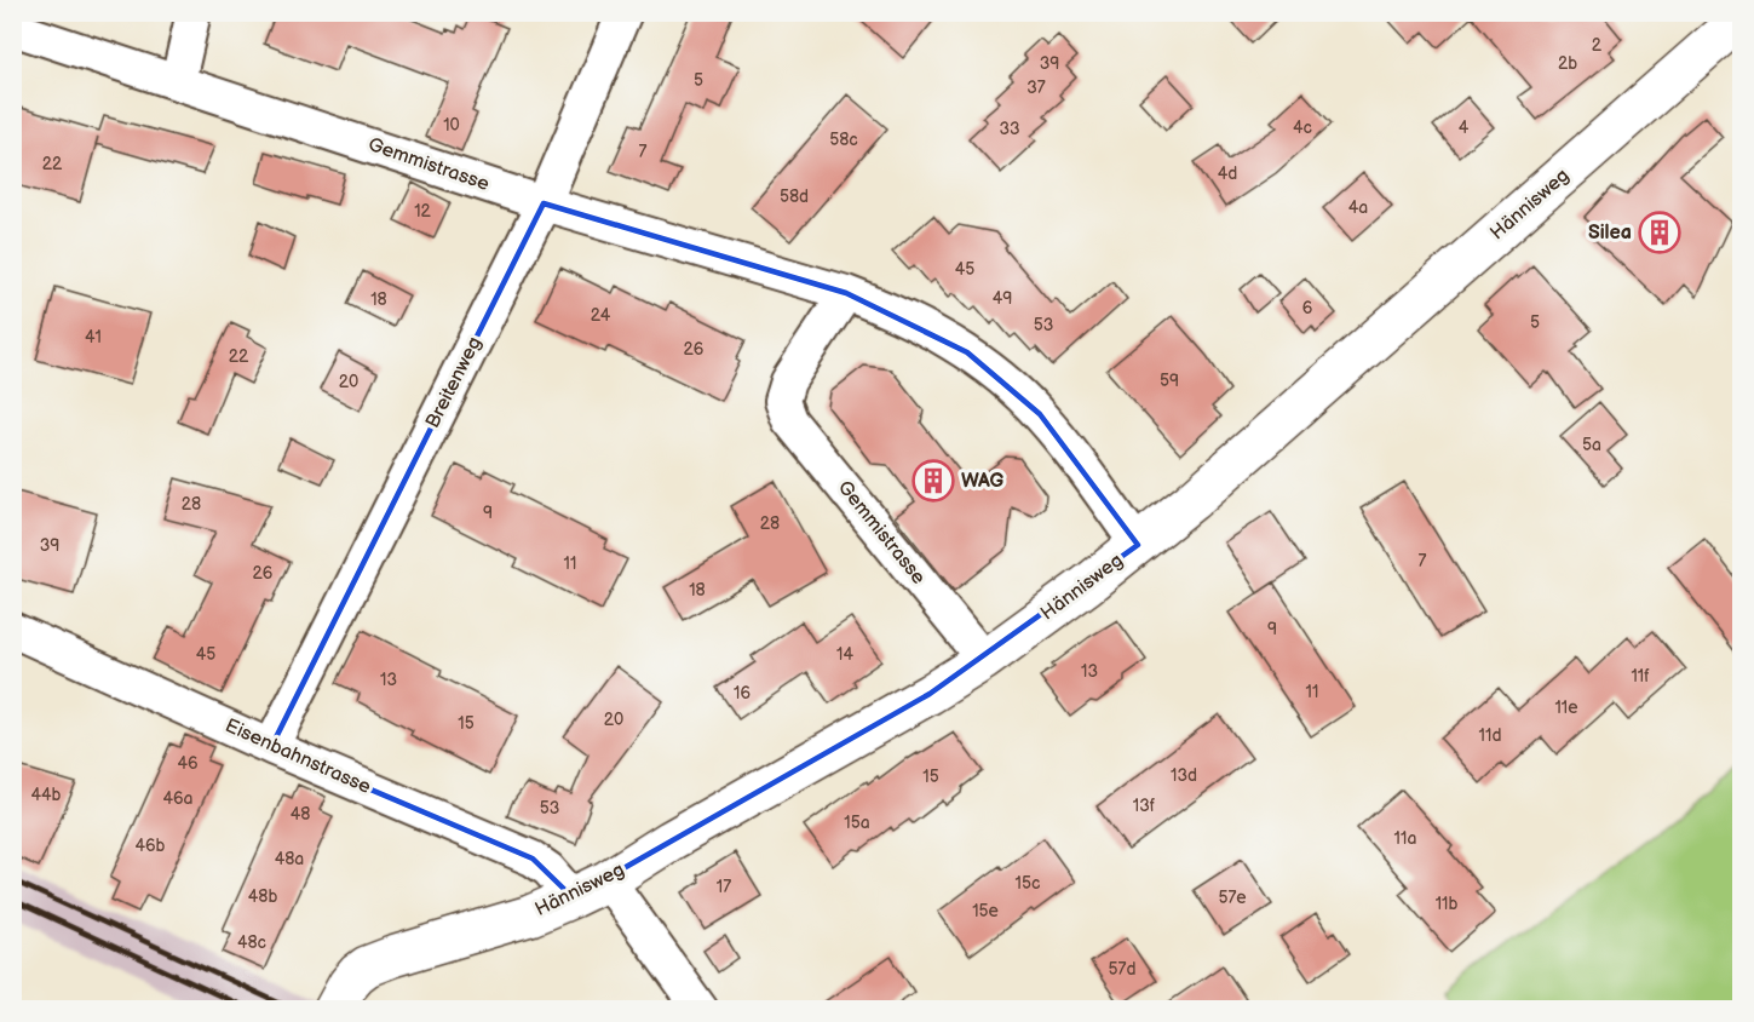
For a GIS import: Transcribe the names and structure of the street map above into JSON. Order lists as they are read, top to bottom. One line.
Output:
{"streets":{"street":["Gemmistrasse","Hännisweg","Breitenweg","Eisenbahnstrasse"]},"crossings":[["Gemmistrasse","Hännisweg"],["Gemmistrasse","Breitenweg"],["Hännisweg","Eisenbahnstrasse"],["Breitenweg","Eisenbahnstrasse"]],"places":{"building":["Silea","WAG"]},"house_numbers":["2","39","2b","5","37","10","4c","4","33","58c","7","22","4d","58d","4a","12","45","49","18","6","24","5","53","41","26","22","59","20","5a","28","9","28","39","7","11","26","18","9","45","14","13","11f","13","11","16","11e","20","15","11d","46","13d","15","44b","46a","13f","53","48","15a","11a","46b","48a","15c","17","48b","57e","11b","15e","48c","57d"]}
